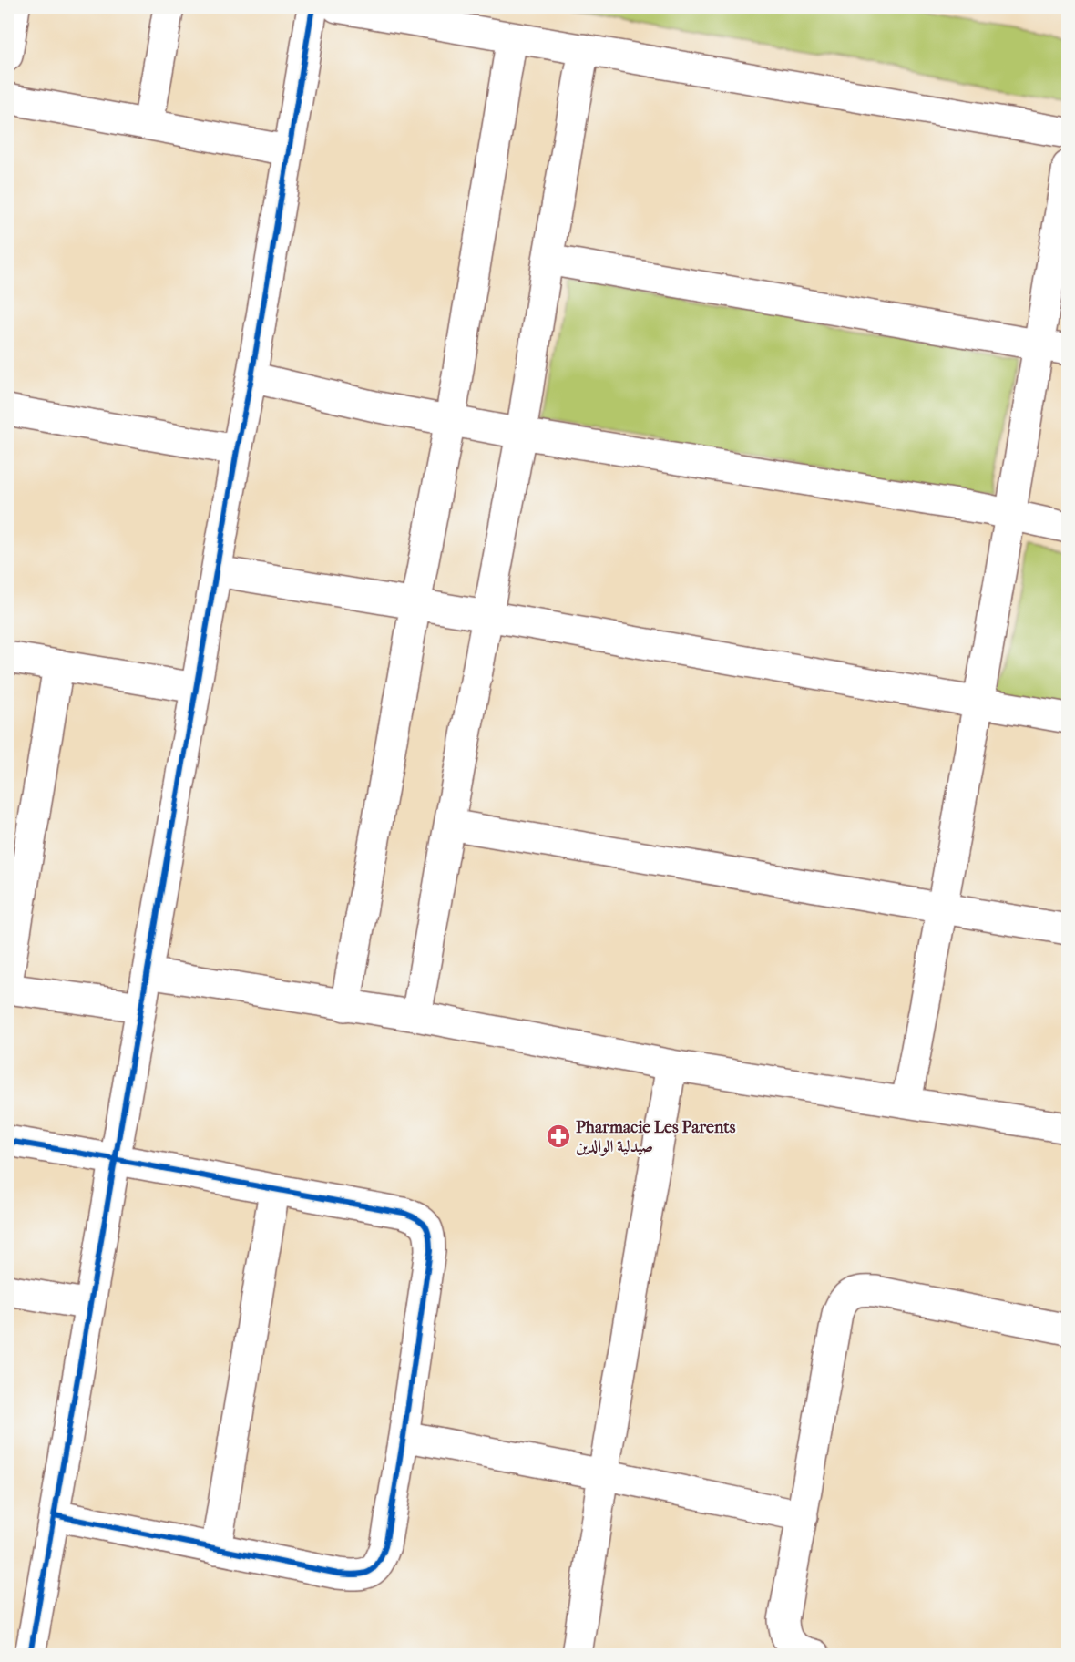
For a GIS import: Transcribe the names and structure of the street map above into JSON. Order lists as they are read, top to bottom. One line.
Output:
{"places":{"pharmacy":["Pharmacie Les Parents صيدلية الوالدين"]}}
